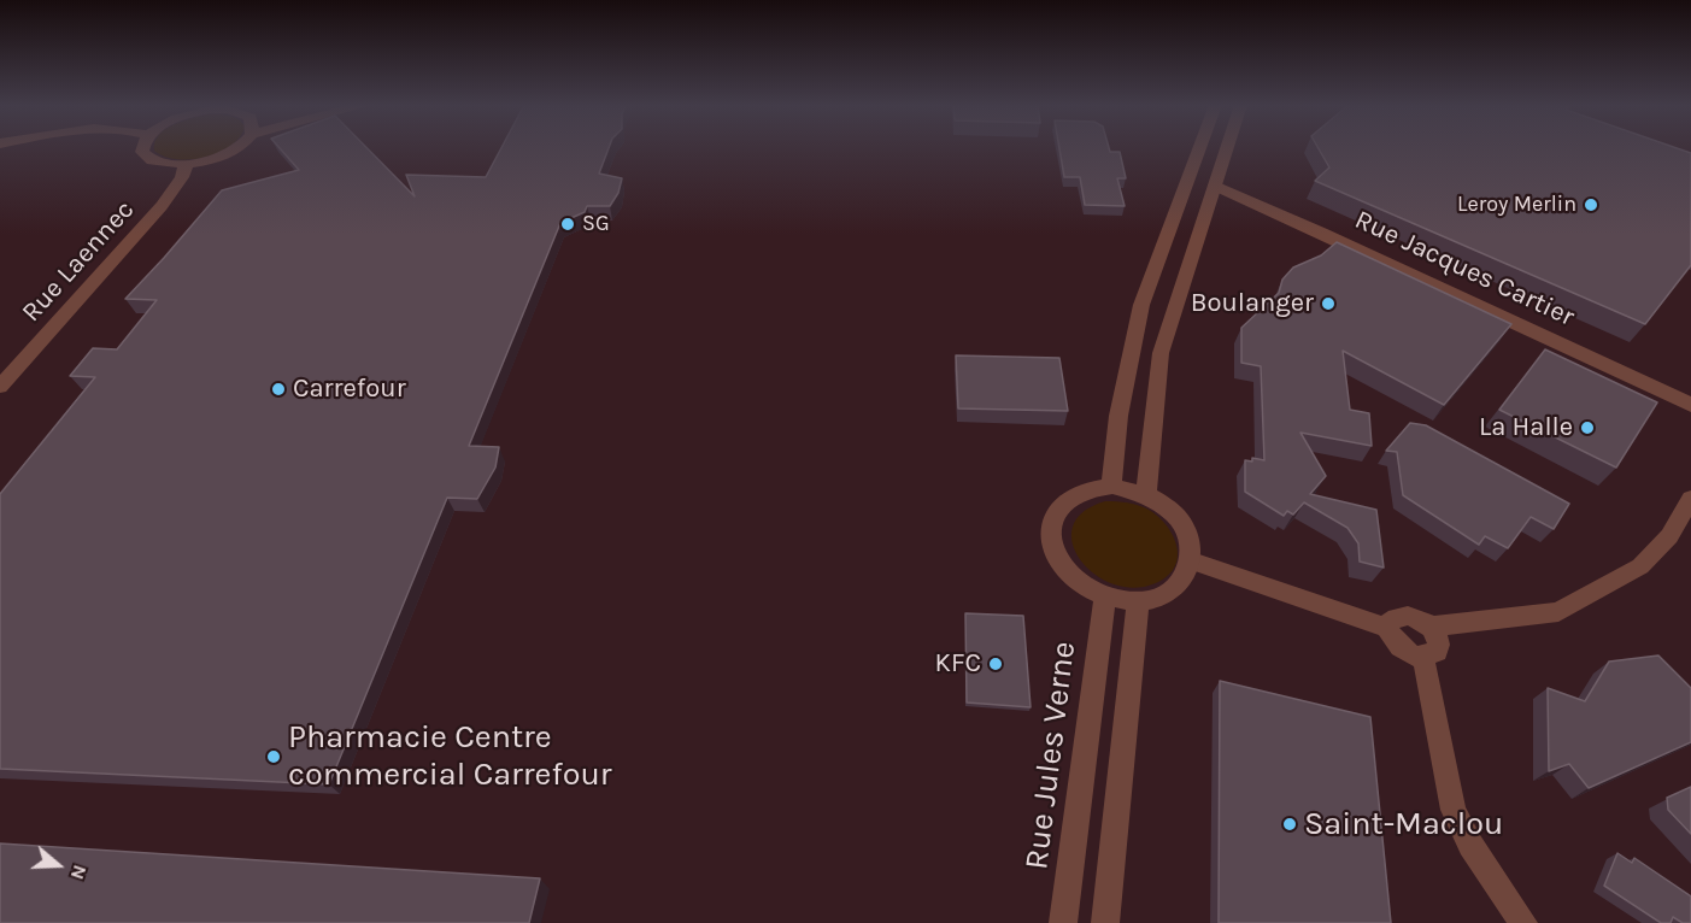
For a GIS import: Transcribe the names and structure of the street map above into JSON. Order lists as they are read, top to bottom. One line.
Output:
{"streets":{"street":["Rue Laennec","Rue Jacques Cartier","Rue Jules Verne"]},"places":["Leroy Merlin","SG","Boulanger","Carrefour","La Halle","KFC","Pharmacie Centre commercial Carrefour","Saint-Maclou"],"north":"right"}
